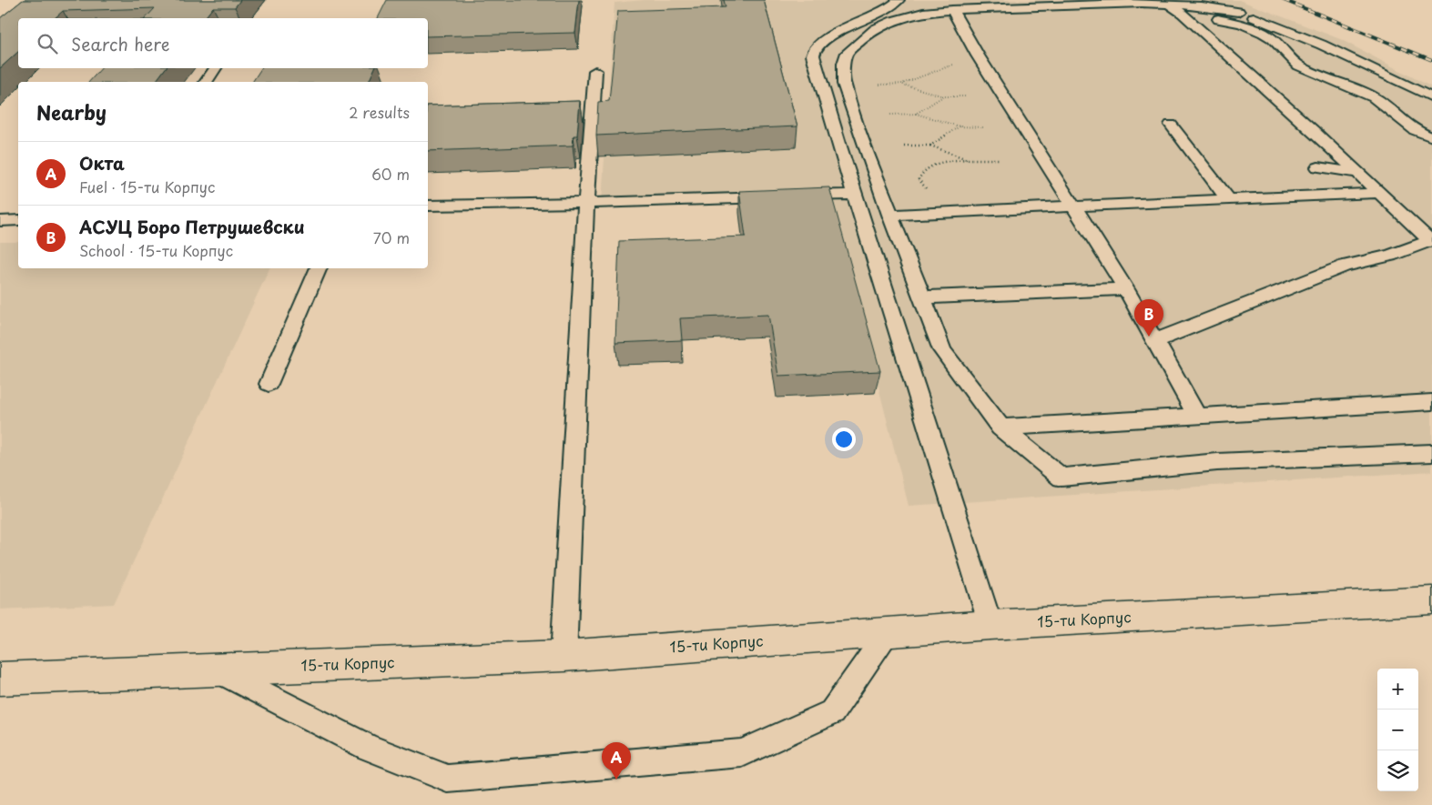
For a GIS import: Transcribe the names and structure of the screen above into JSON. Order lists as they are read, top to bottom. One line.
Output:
{"streets":{"street":["15-ти Корпус"]},"page":{"search":"Search here","heading":["Nearby","2 results"],"list":[{"mark":"A","name":"Окта","note":"Fuel · 15-ти Корпус","value":"60 m"},{"mark":"B","name":"АСУЦ Боро Петрушевски","note":"School · 15-ти Корпус","value":"70 m"}],"pins":["B","A"],"map_buttons":["+","−"]}}
